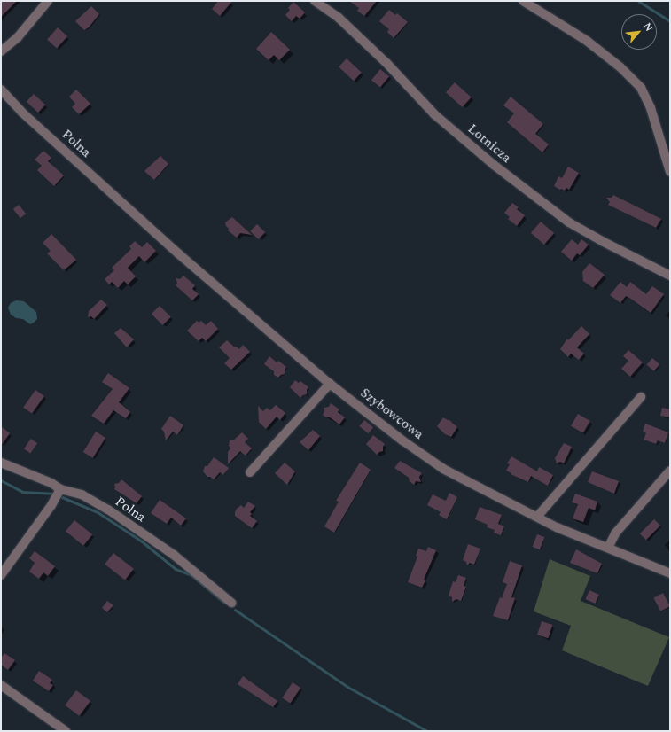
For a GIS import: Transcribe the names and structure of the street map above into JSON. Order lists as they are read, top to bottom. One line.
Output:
{"streets":{"street":["Polna","Lotnicza","Szybowcowa"]},"crossings":[["Polna","Szybowcowa"]],"north":"top right"}
